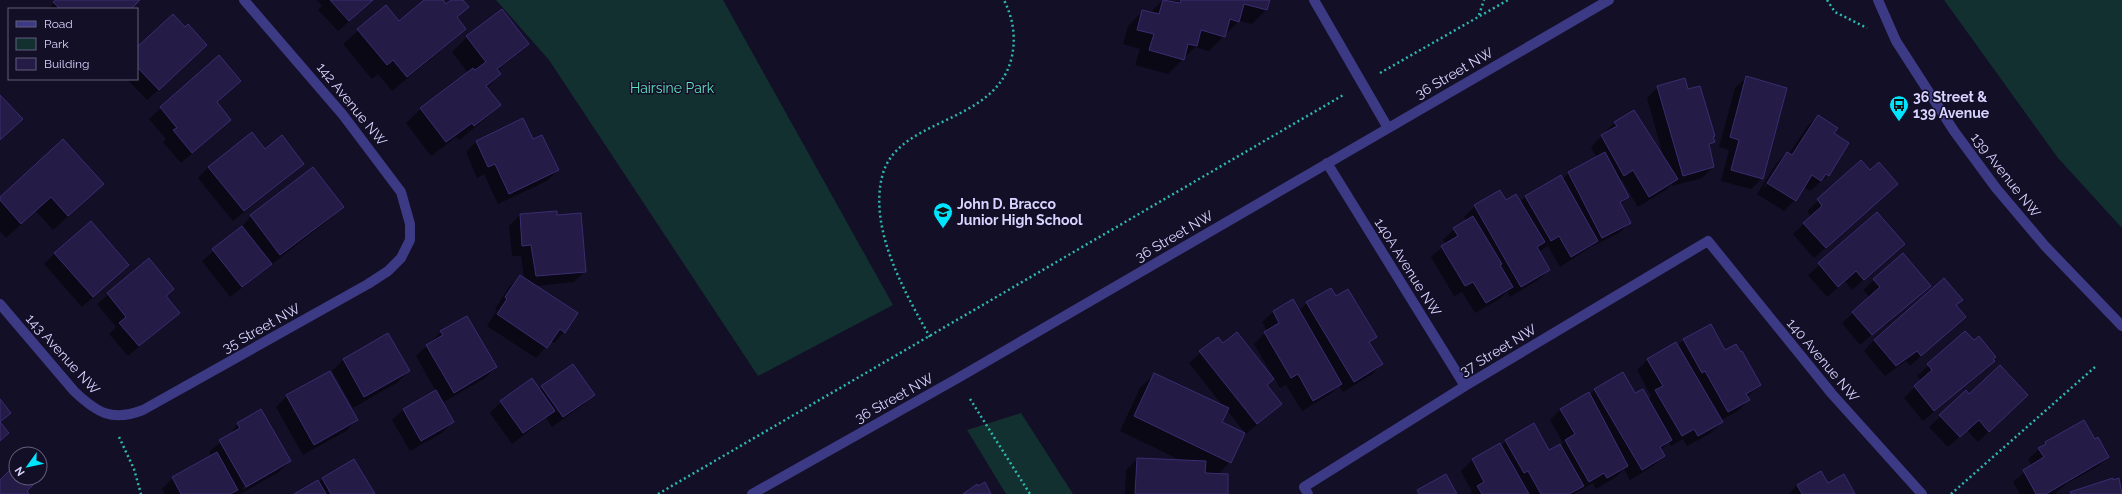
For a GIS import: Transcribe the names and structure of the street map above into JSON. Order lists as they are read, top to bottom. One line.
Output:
{"streets":{"street":["36 Street NW","142 Avenue NW","139 Avenue NW","140A Avenue NW","35 Street NW","37 Street NW","143 Avenue NW","140 Avenue NW"]},"crossings":[["36 Street NW","140A Avenue NW"],["142 Avenue NW","35 Street NW"],["140A Avenue NW","37 Street NW"],["35 Street NW","143 Avenue NW"],["37 Street NW","140 Avenue NW"]],"parks":["Hairsine Park"],"places":{"bus stop":["36 Street & 139 Avenue"],"school or university":["John D. Bracco Junior High School"]},"legend":["Road","Park","Building"],"north":"bottom left"}
